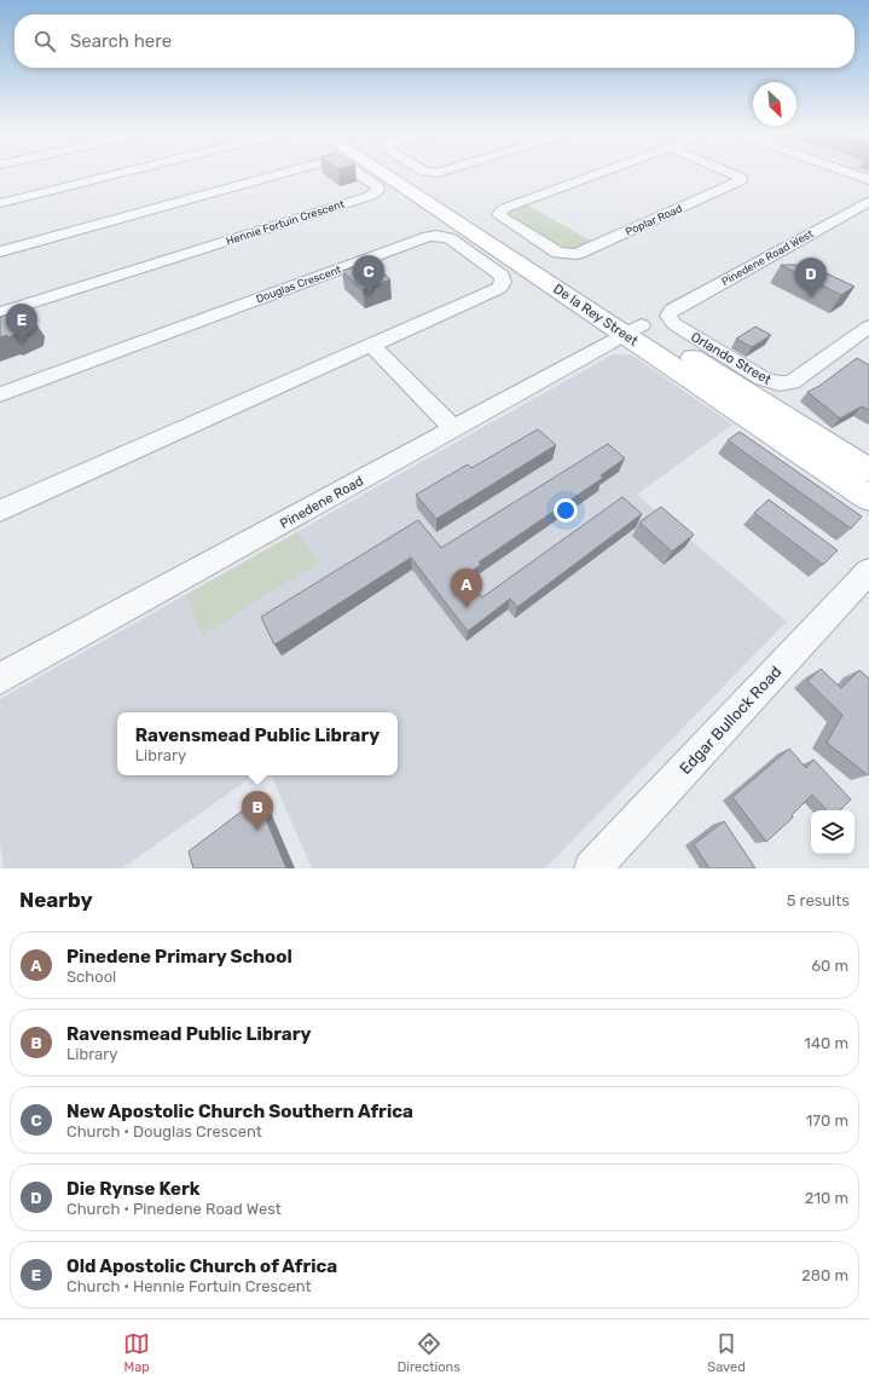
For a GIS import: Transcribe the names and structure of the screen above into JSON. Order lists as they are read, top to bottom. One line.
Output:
{"streets":{"main road":["De la Rey Street"],"street":["Poplar Road","Hennie Fortuin Crescent","Pinedene Road West","Douglas Crescent","Orlando Street","Pinedene Road","Edgar Bullock Road"]},"crossings":[["Pinedene Road West","Orlando Street"],["De la Rey Street","Pinedene Road"]],"north":"bottom right","page":{"search":"Search here","pins":["C","D","E","A","B"],"popup":["Ravensmead Public Library","Library"],"heading":["Nearby","5 results"],"list":[{"mark":"A","name":"Pinedene Primary School","note":"School","value":"60 m"},{"mark":"B","name":"Ravensmead Public Library","note":"Library","value":"140 m"},{"mark":"C","name":"New Apostolic Church Southern Africa","note":"Church · Douglas Crescent","value":"170 m"},{"mark":"D","name":"Die Rynse Kerk","note":"Church · Pinedene Road West","value":"210 m"},{"mark":"E","name":"Old Apostolic Church of Africa","note":"Church · Hennie Fortuin Crescent","value":"280 m"}],"nav":["Map","Directions","Saved"]}}
